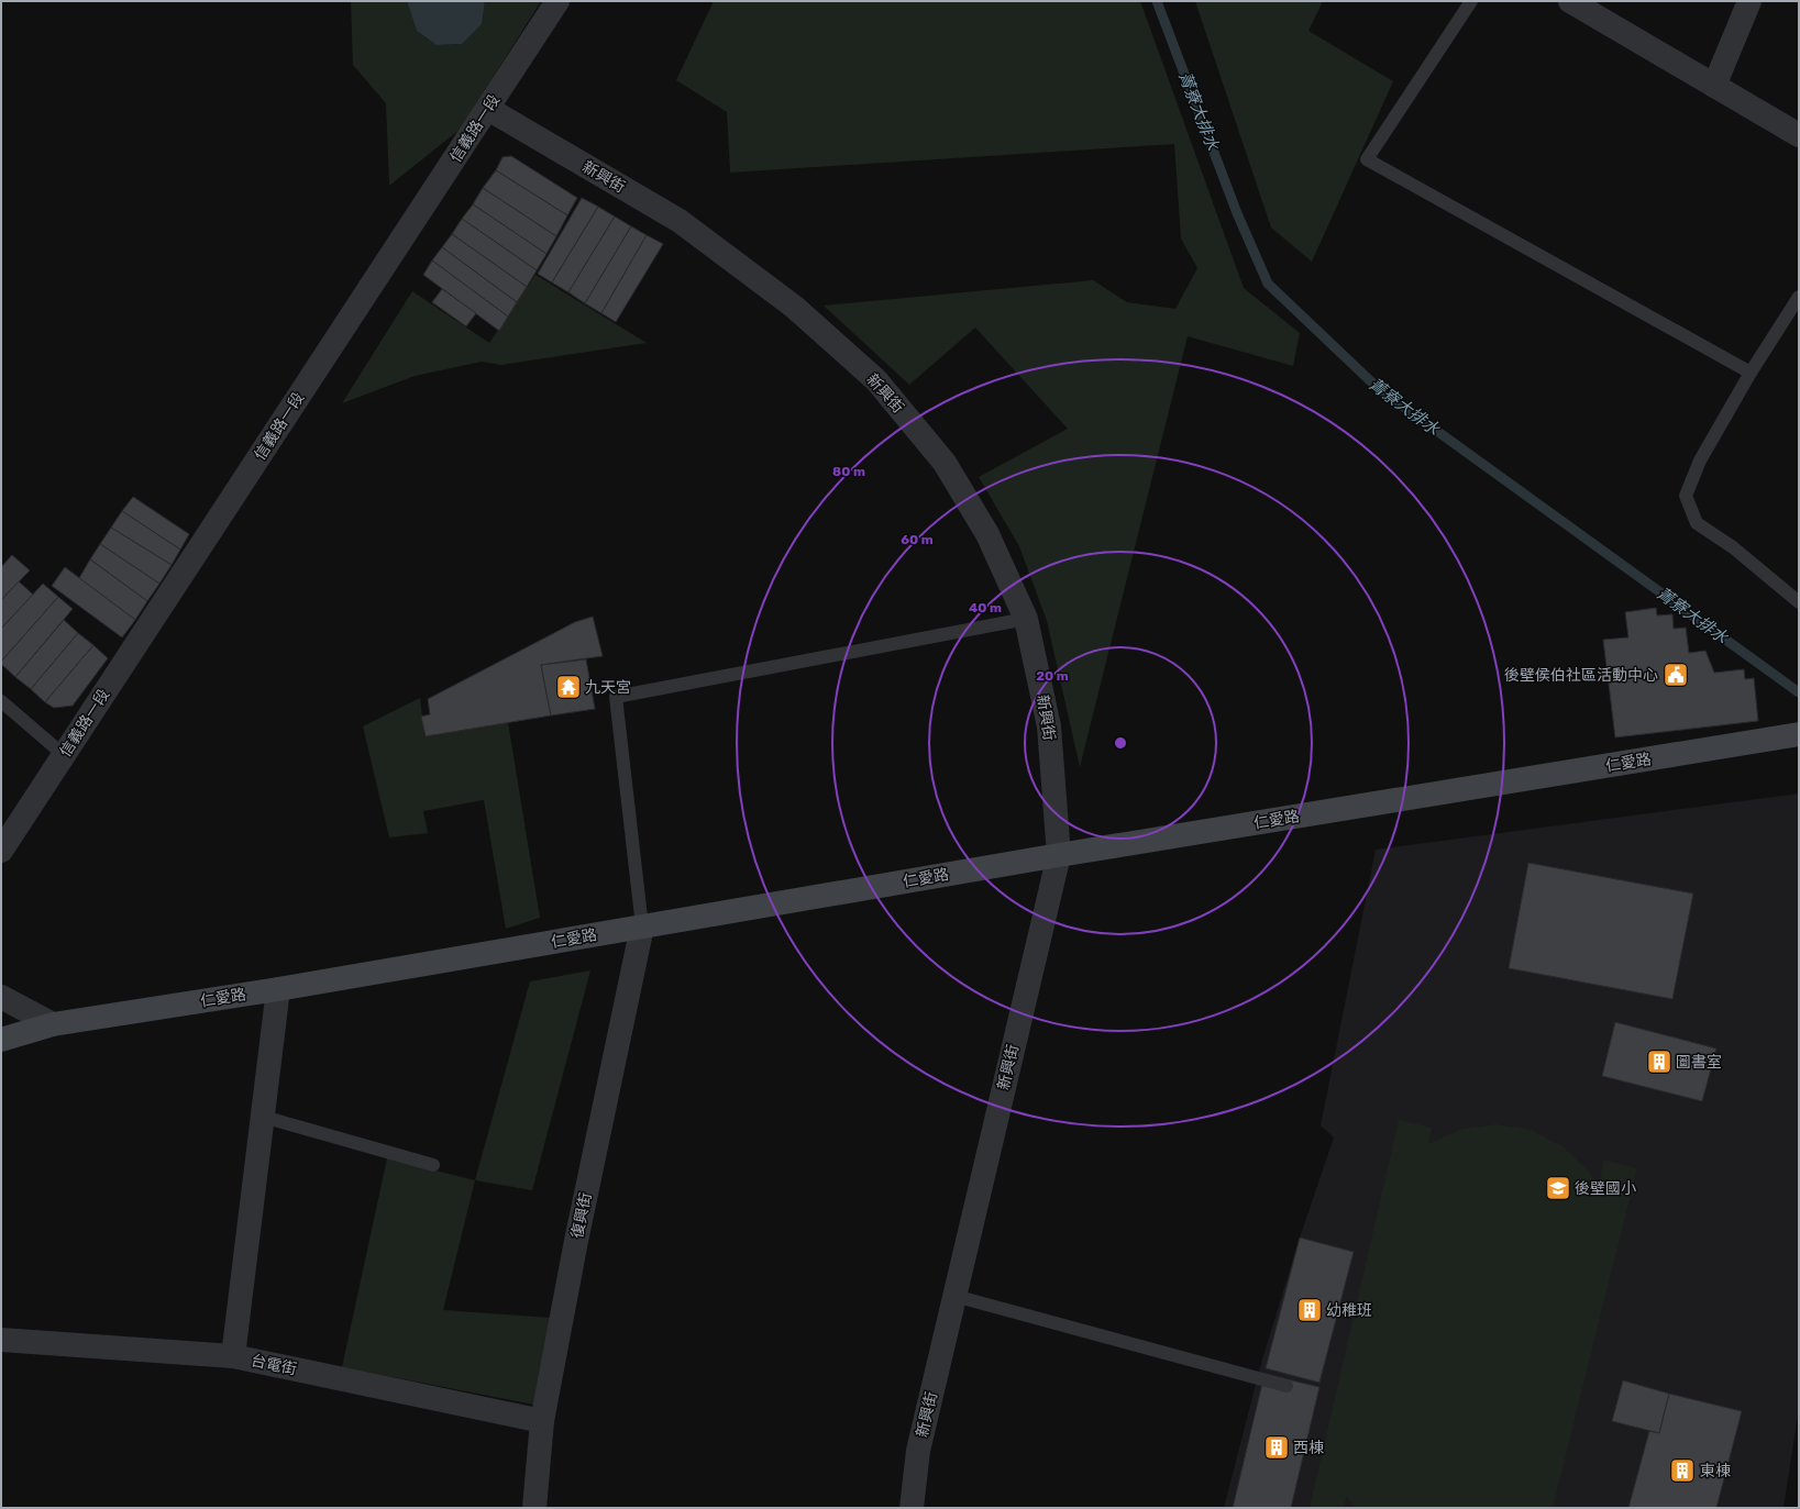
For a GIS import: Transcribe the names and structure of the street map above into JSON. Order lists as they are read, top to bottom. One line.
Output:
{"streets":{"street":["信義路一段","新興街","仁愛路","復興街","台電街"]},"crossings":[["信義路一段","新興街"],["新興街","仁愛路"],["仁愛路","復興街"],["復興街","台電街"]],"water":["菁寮大排水"],"places":{"public building":["後壁侯伯社區活動中心"],"temple":["九天宮"],"building":["圖書室","幼稚班","西棟","東棟"],"school or university":["後壁國小"]},"rings":["80 m","60 m","40 m","20 m"]}
